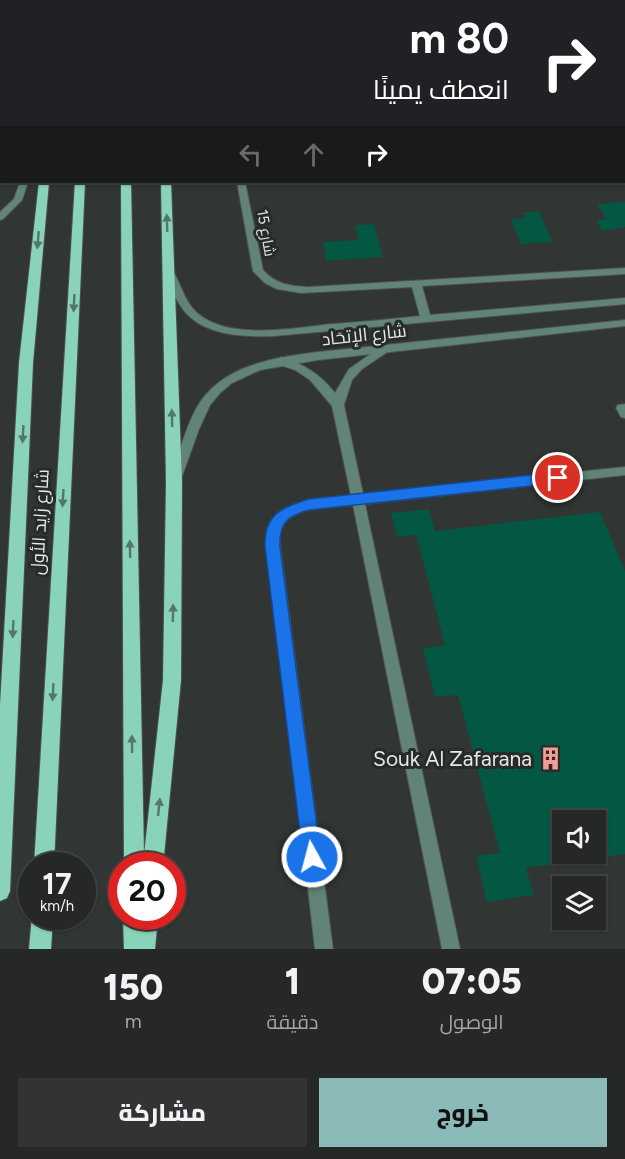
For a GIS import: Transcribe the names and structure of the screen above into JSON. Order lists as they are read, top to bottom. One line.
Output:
{"streets":{"main road":["شارع زايد الأول"],"street":["شارع 15","شارع الإتحَاد"]},"places":{"building":["Souk Al Zafarana"]},"page":{"turn":["80 m","انعطف يمينًا"],"speed":"17 km/h","limit":"20","eta":["07:05","الوصول","1","دقيقة","150","m"],"buttons":["خروج","مشاركة"]}}
